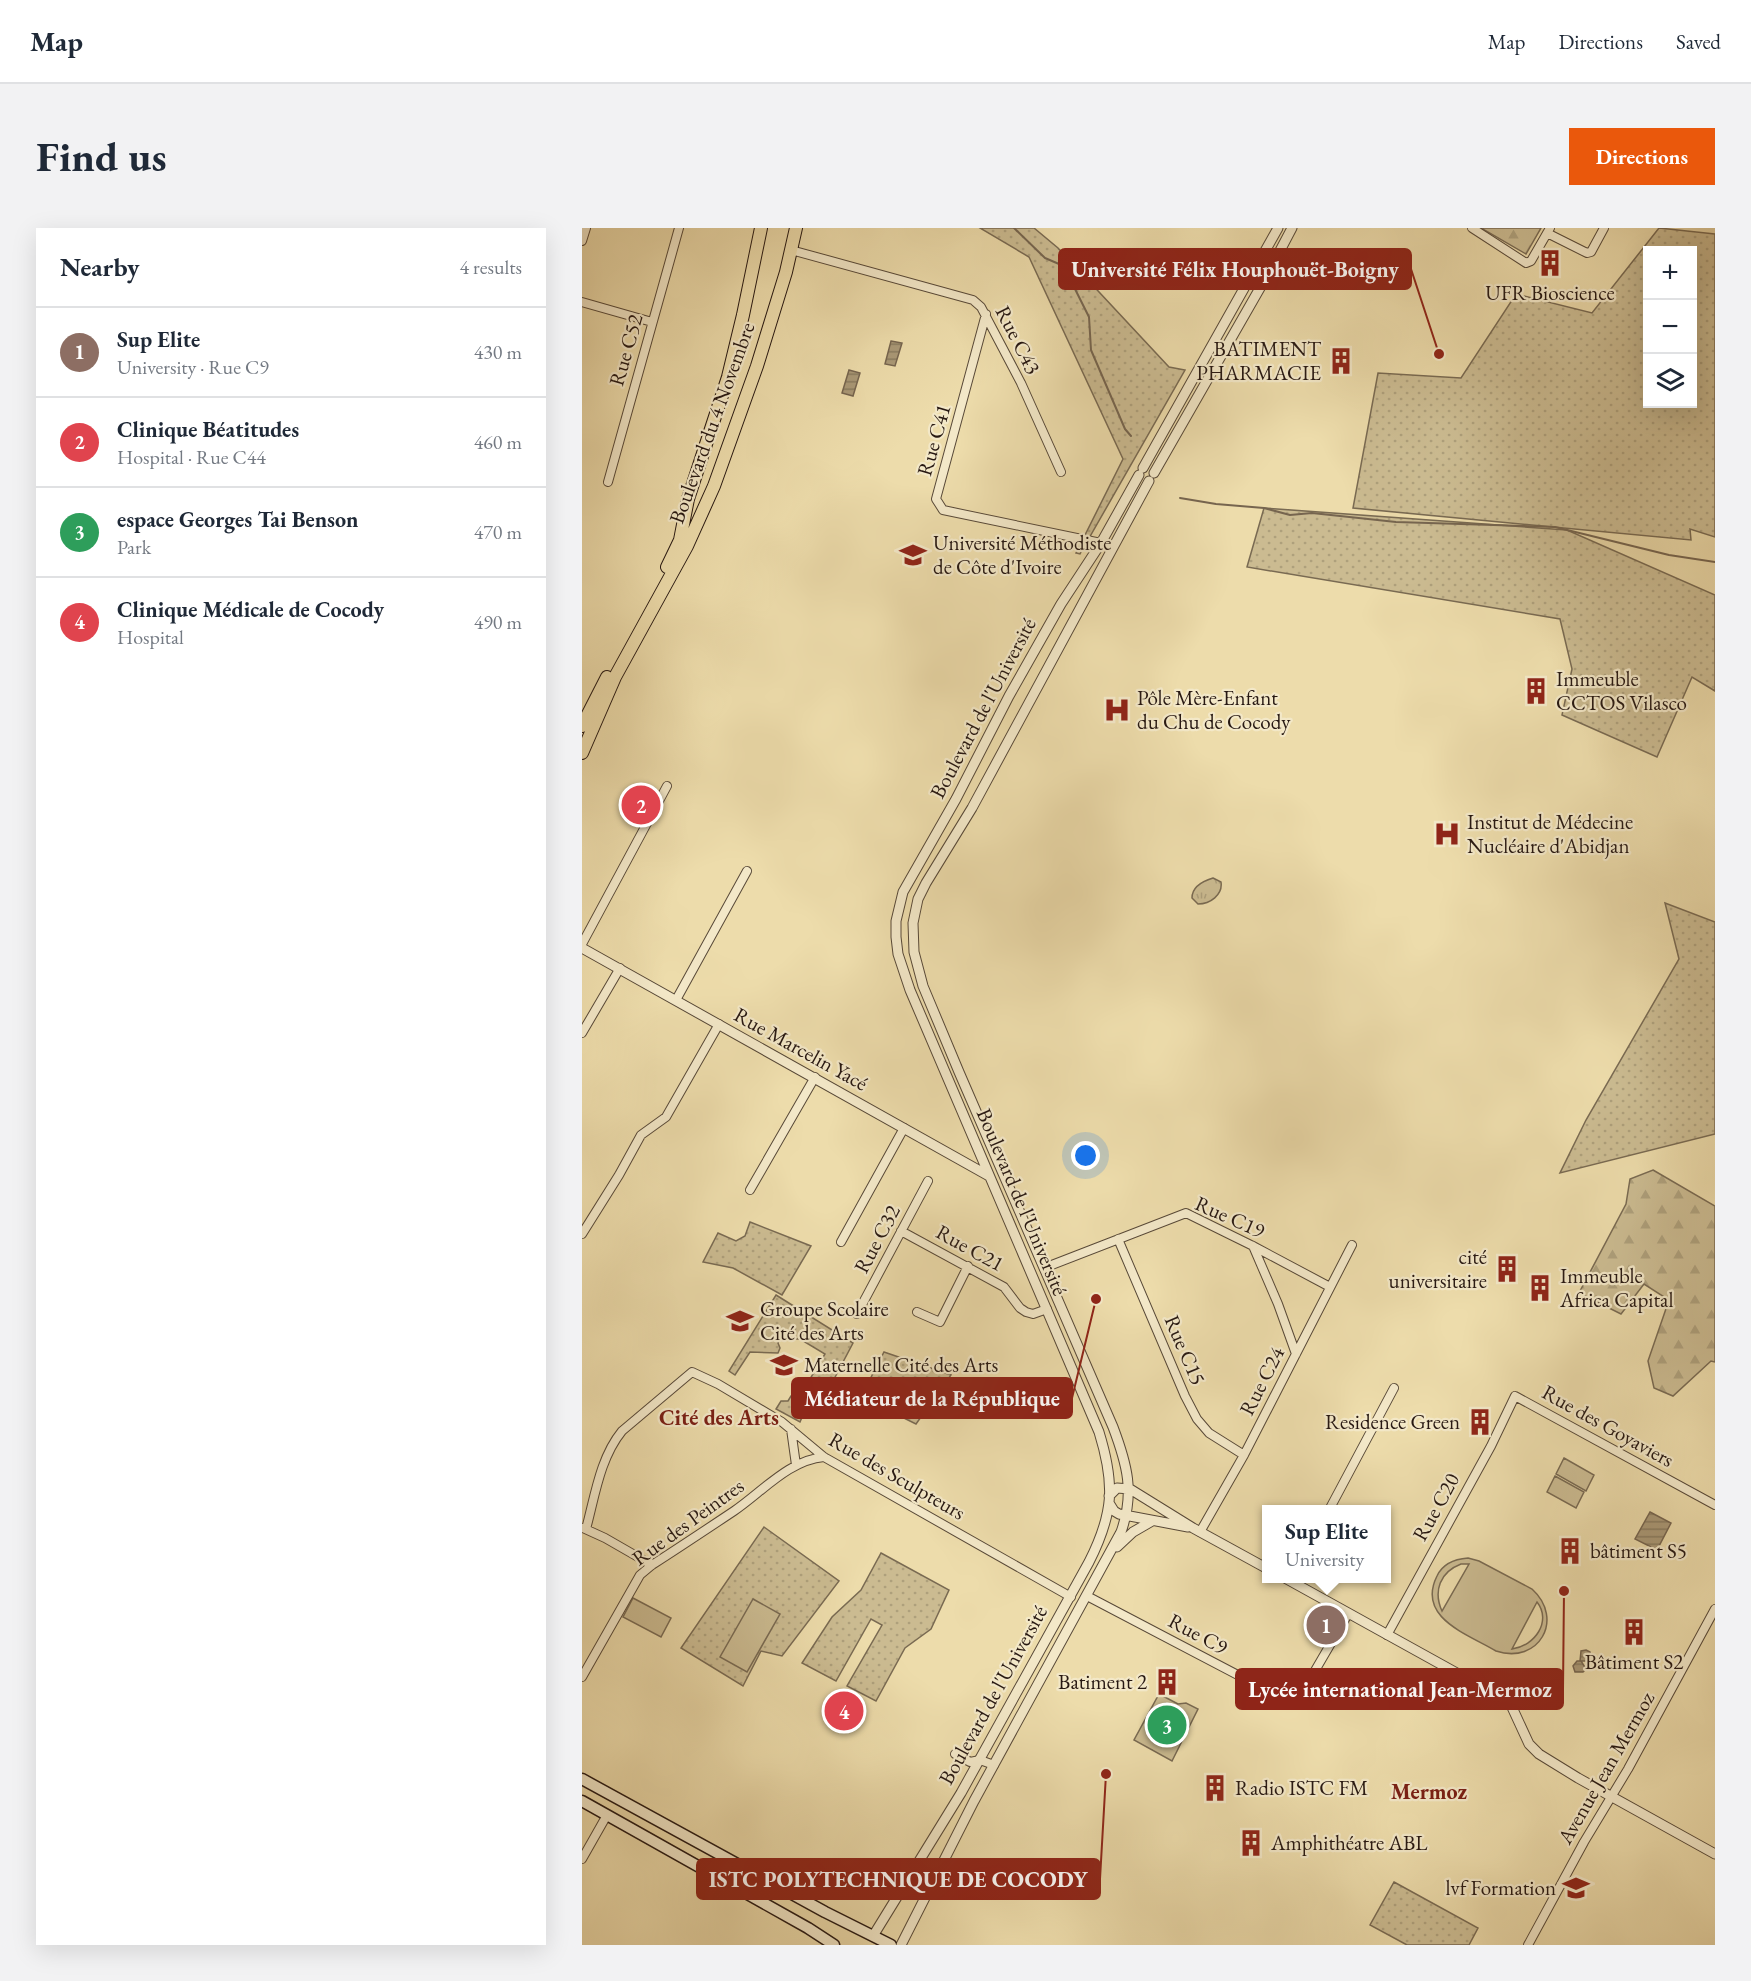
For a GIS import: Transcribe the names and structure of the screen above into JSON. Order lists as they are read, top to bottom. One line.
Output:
{"streets":{"main road":["Boulevard du 4 Novembre"],"street":["Rue C43","Rue C52","Rue C41","Boulevard de l'Université","Rue Marcelin Yacé","Rue C19","Rue C32","Rue C21","Rue C15","Rue C24","Rue des Goyaviers","Rue des Sculpteurs","Rue C20","Rue des Peintres","Rue C9","Avenue Jean Mermoz"]},"crossings":[["Rue C43","Boulevard du 4 Novembre"],["Rue C43","Rue C41"],["Rue C41","Boulevard de l'Université"],["Boulevard de l'Université","Rue Marcelin Yacé"],["Boulevard de l'Université","Rue C19"],["Boulevard de l'Université","Rue C21"],["Boulevard de l'Université","Rue des Sculpteurs"],["Boulevard de l'Université","Rue C9"],["Rue C19","Rue C15"],["Rue C19","Rue C24"],["Rue C32","Rue C21"],["Rue C15","Rue C24"],["Rue des Goyaviers","Rue C20"],["Rue des Sculpteurs","Rue des Peintres"]],"districts":["Cité des Arts","Mermoz"],"places":{"building":["UFR Bioscience","BATIMENT PHARMACIE","Immeuble CCTOS Vilasco","cité universitaire","Immeuble Africa Capital","Residence Green","bâtiment S5","Bâtiment S2","Batiment 2","Radio ISTC FM","Amphithéatre ABL"],"other":["Université Félix Houphouët-Boigny","Médiateur de la République","Lycée international Jean-Mermoz","ISTC POLYTECHNIQUE DE COCODY"],"school or university":["Université Méthodiste de Côte d'Ivoire","Groupe Scolaire Cité des Arts","Maternelle Cité des Arts","lvf Formation"],"hospital":["Pôle Mère-Enfant du Chu de Cocody","Institut de Médecine Nucléaire d'Abidjan"]},"page":{"header":"Map","nav":["Map","Directions","Saved"],"buttons":"Directions","title":"Find us","heading":["Nearby","4 results"],"map_buttons":["+","−"],"list":[{"mark":"1","name":"Sup Elite","note":"University · Rue C9","value":"430 m"},{"mark":"2","name":"Clinique Béatitudes","note":"Hospital · Rue C44","value":"460 m"},{"mark":"3","name":"espace Georges Tai Benson","note":"Park","value":"470 m"},{"mark":"4","name":"Clinique Médicale de Cocody","note":"Hospital","value":"490 m"}],"pins":["2","1","4","3"],"popup":["Sup Elite","University"]}}
